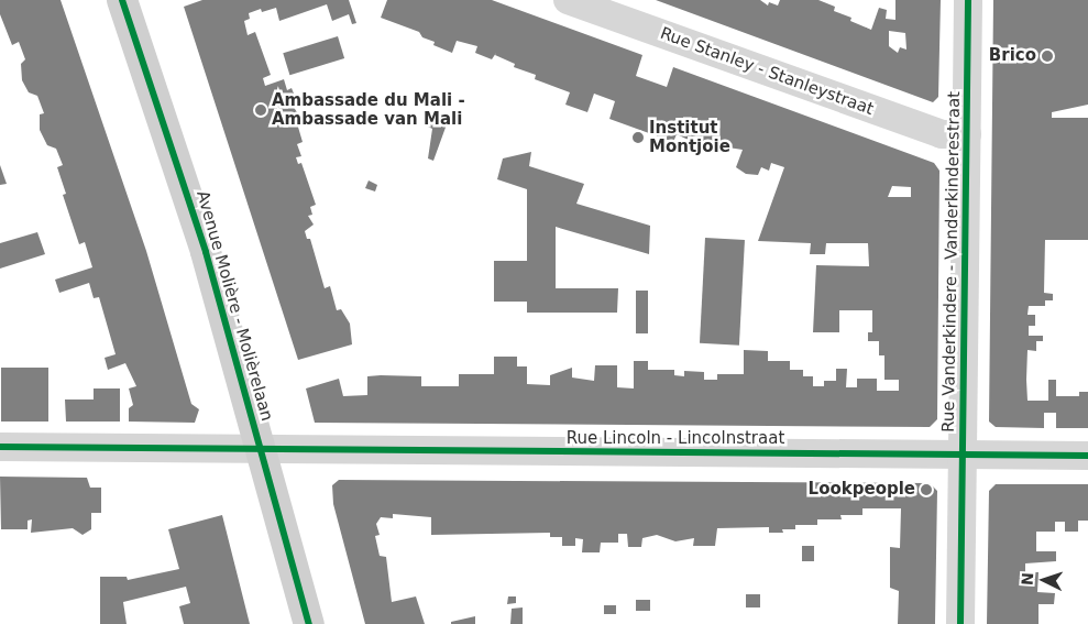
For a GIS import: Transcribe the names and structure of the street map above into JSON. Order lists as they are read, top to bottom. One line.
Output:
{"streets":{"street":["Rue Stanley - Stanleystraat","Rue Vanderkindere - Vanderkinderestraat","Avenue Molière - Molièrelaan","Rue Lincoln - Lincolnstraat"]},"crossings":[["Rue Stanley - Stanleystraat","Rue Vanderkindere - Vanderkinderestraat"],["Rue Vanderkindere - Vanderkinderestraat","Rue Lincoln - Lincolnstraat"],["Avenue Molière - Molièrelaan","Rue Lincoln - Lincolnstraat"]],"places":["Brico","Ambassade du Mali - Ambassade van Mali","Institut Montjoie","Lookpeople"],"north":"left"}
